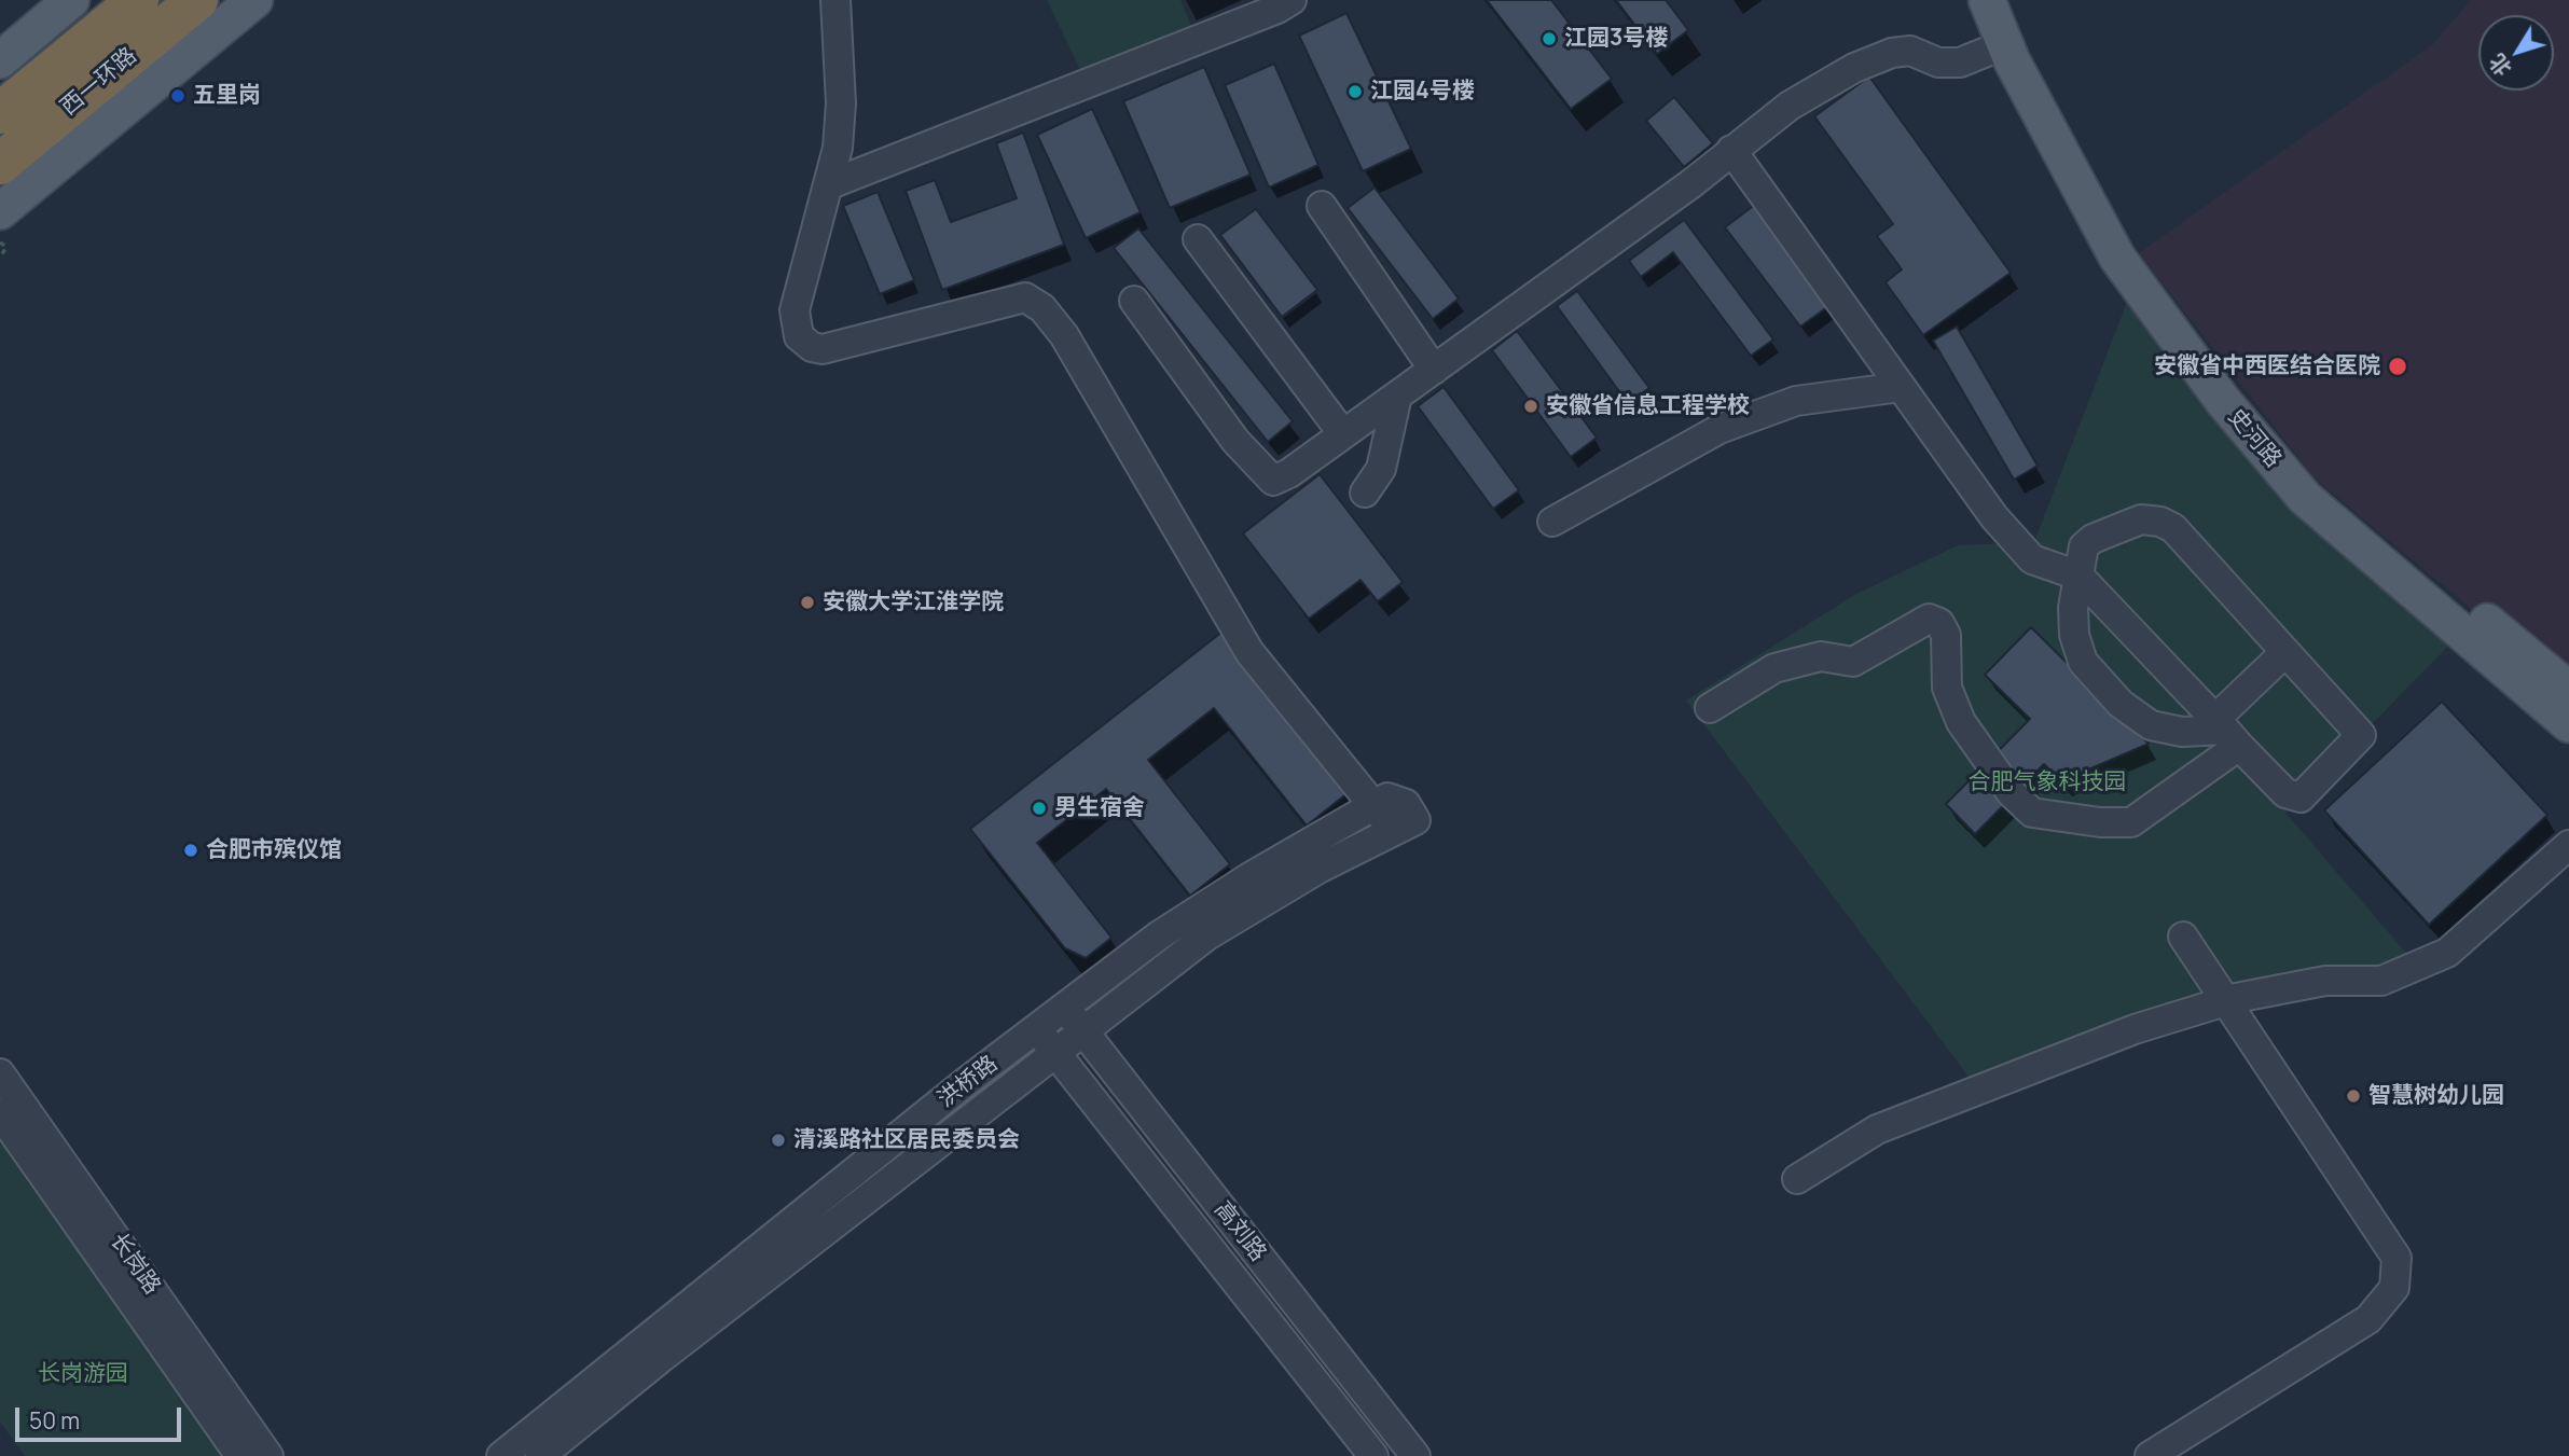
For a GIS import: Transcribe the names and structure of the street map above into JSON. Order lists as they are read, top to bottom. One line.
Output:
{"streets":{"highway":["西一环路"],"main road":["史河路"],"street":["洪桥路","高刘路","长岗路"]},"crossings":[["洪桥路","高刘路"]],"parks":["合肥气象科技园","长岗游园"],"places":["江园3号楼","江园4号楼","五里岗","安徽省中西医结合医院","安徽省信息工程学校","安徽大学江淮学院","男生宿舍","合肥市殡仪馆","智慧树幼儿园","清溪路社区居民委员会"],"scale_bar":"50 m","north":"bottom left"}
